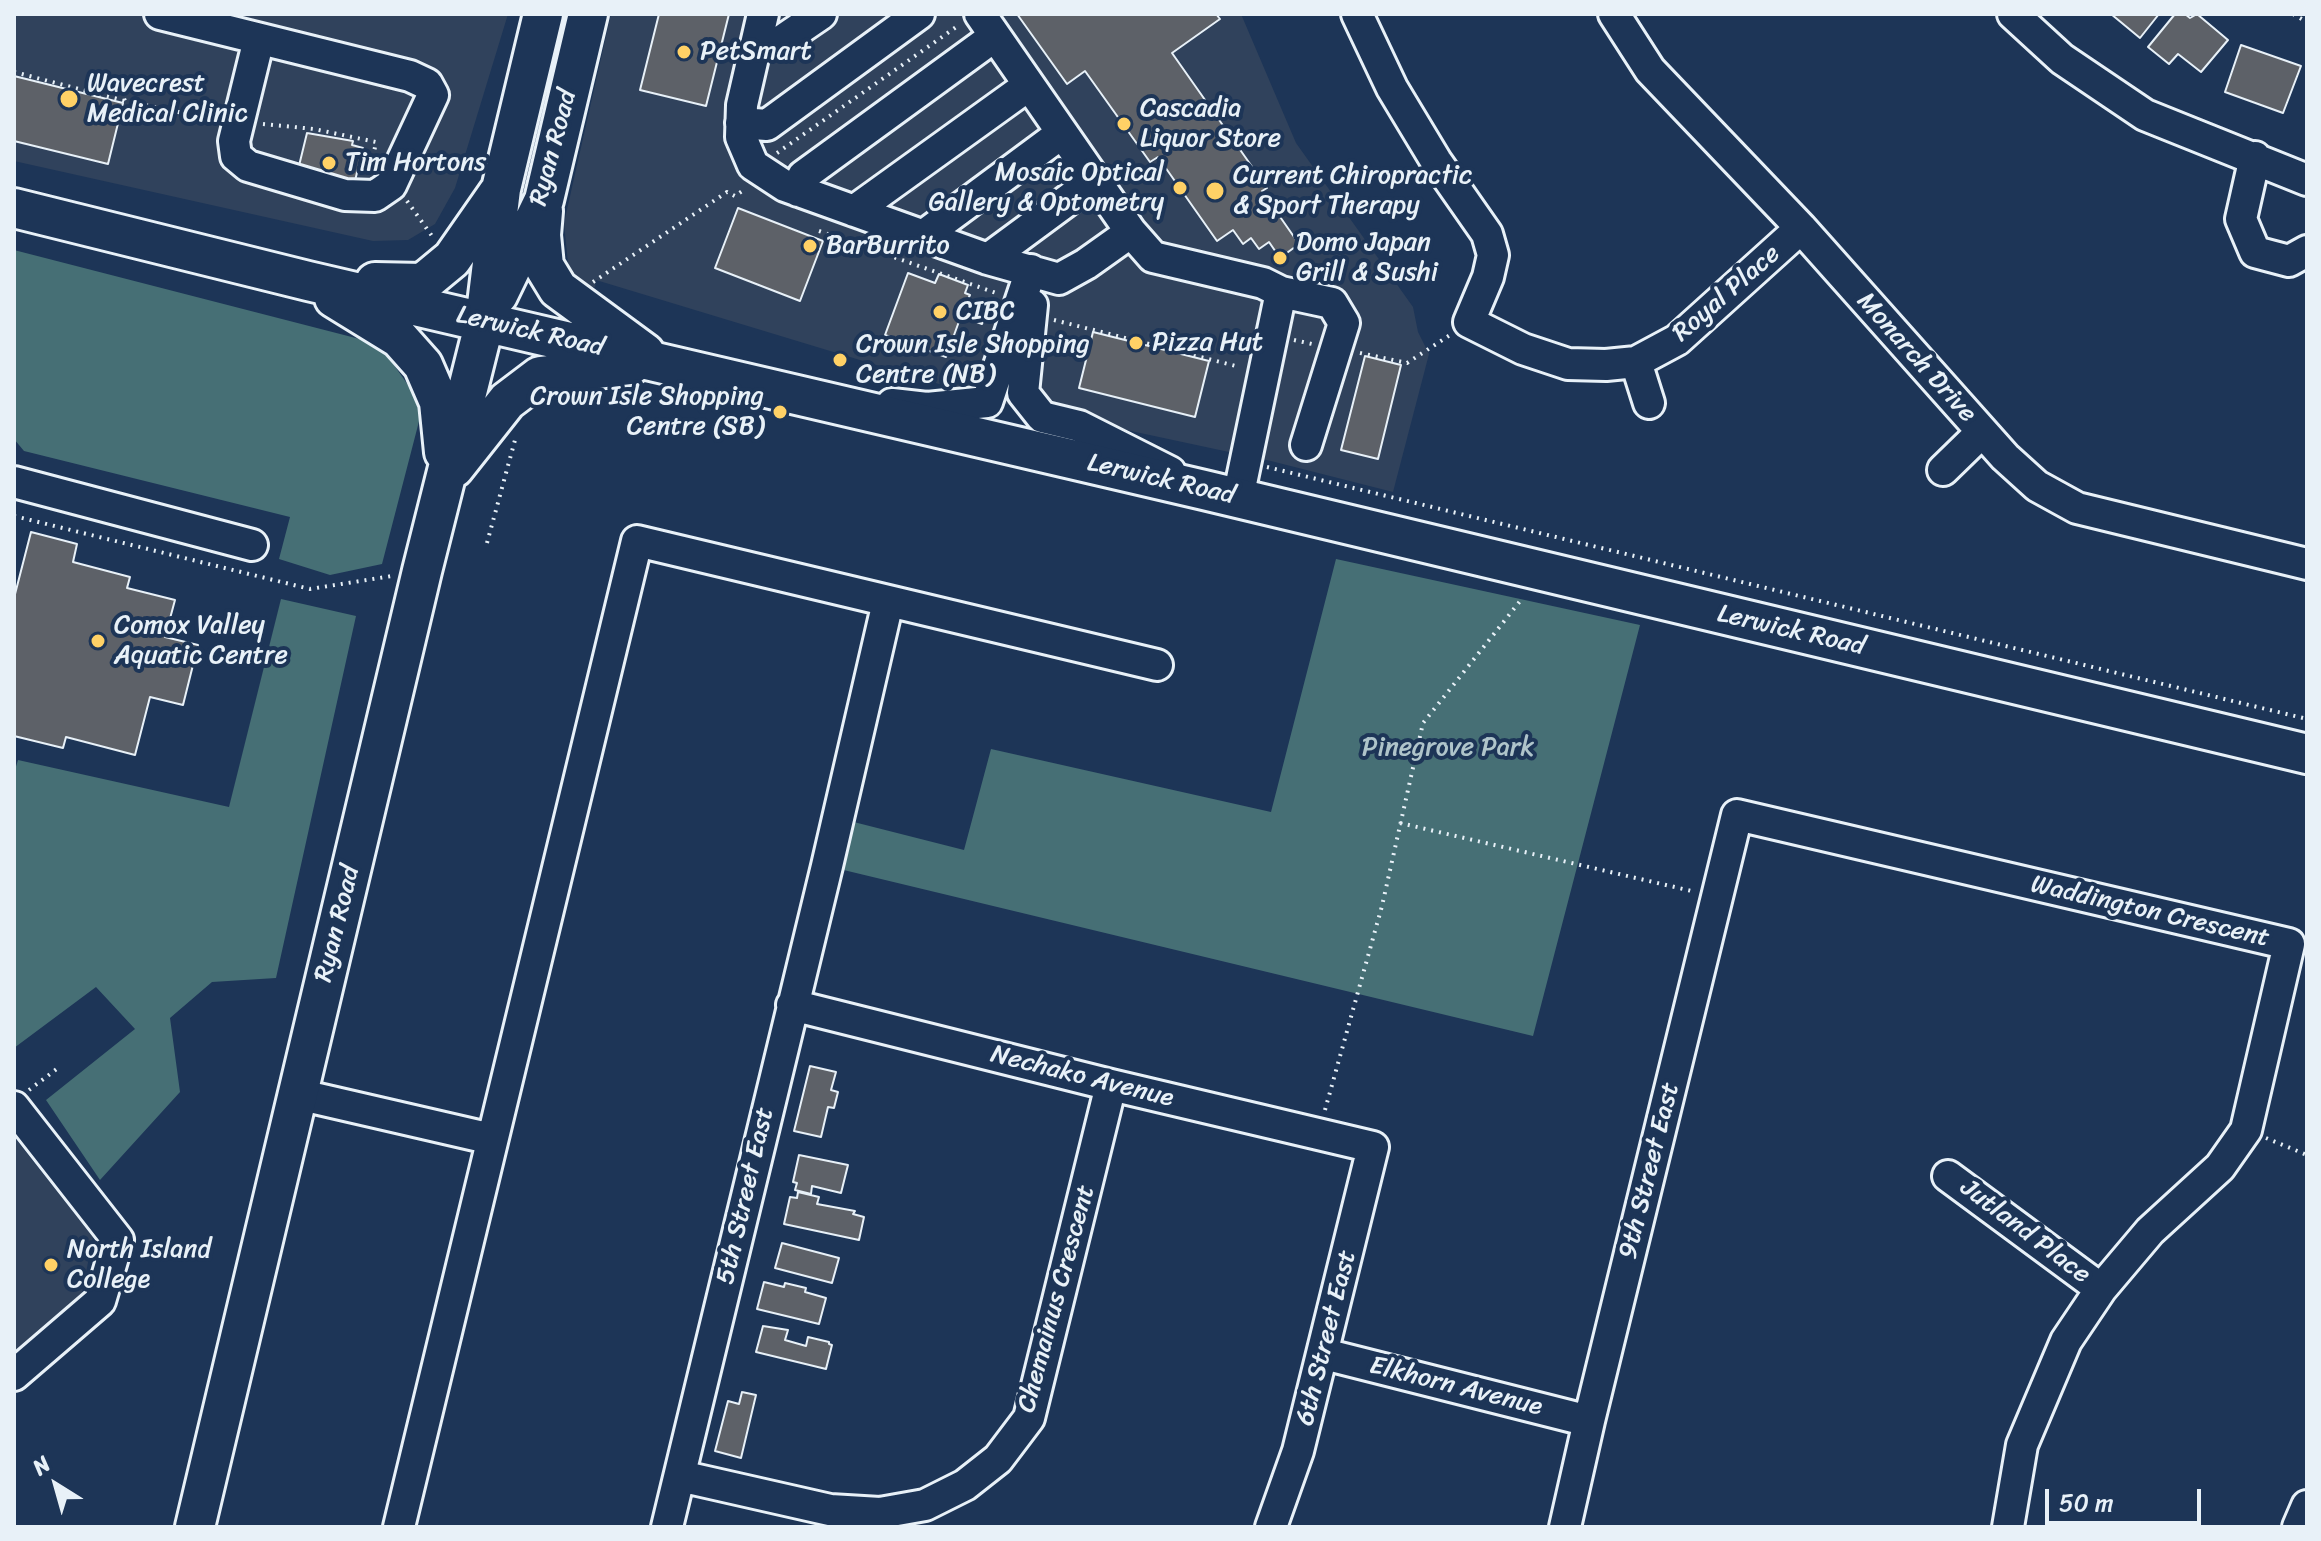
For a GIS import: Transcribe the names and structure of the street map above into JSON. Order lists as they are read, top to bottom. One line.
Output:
{"streets":{"main road":["Ryan Road","Lerwick Road"],"street":["Royal Place","Monarch Drive","Waddington Crescent","Nechako Avenue","9th Street East","5th Street East","Jutland Place","Chemainus Crescent","6th Street East","Elkhorn Avenue"]},"crossings":[["Ryan Road","Lerwick Road"],["Royal Place","Monarch Drive"],["Waddington Crescent","9th Street East"],["Waddington Crescent","Jutland Place"],["Nechako Avenue","5th Street East"],["Nechako Avenue","Chemainus Crescent"],["Nechako Avenue","6th Street East"],["9th Street East","Elkhorn Avenue"],["5th Street East","Chemainus Crescent"],["6th Street East","Elkhorn Avenue"]],"parks":["Pinegrove Park"],"places":["PetSmart","Wavecrest Medical Clinic","Cascadia Liquor Store","Tim Hortons","Mosaic Optical Gallery & Optometry","Current Chiropractic & Sport Therapy","BarBurrito","Domo Japan Grill & Sushi","CIBC","Pizza Hut","Crown Isle Shopping Centre (NB)","Crown Isle Shopping Centre (SB)","Comox Valley Aquatic Centre","North Island College"],"scale_bar":"50 m","north":"top left"}
